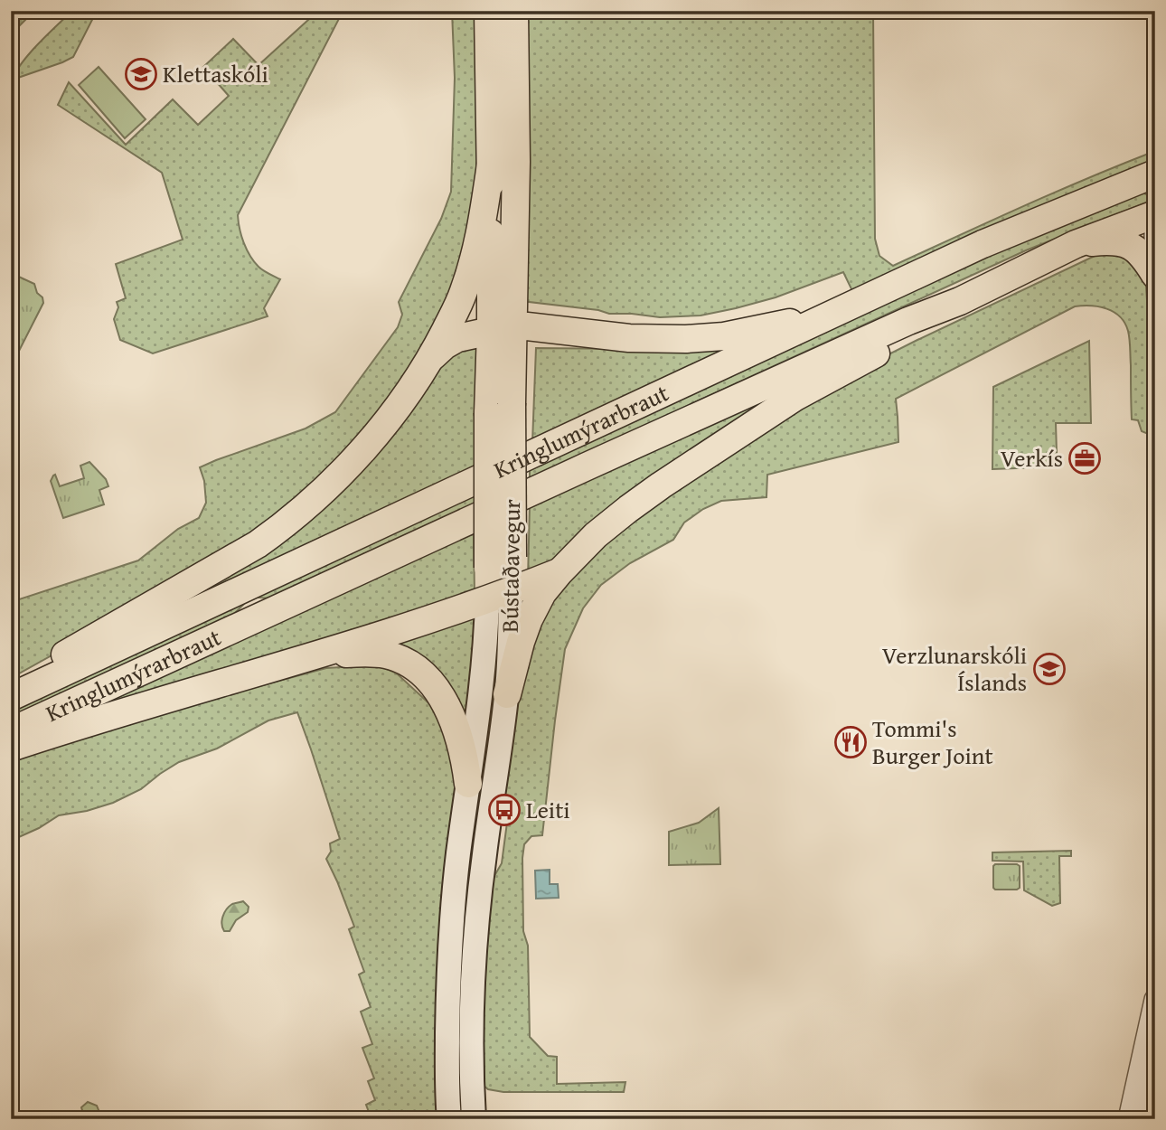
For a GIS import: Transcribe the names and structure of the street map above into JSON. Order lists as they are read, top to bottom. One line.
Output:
{"streets":{"main road":["Kringlumýrarbraut","Bústaðavegur"]},"places":{"school or university":["Klettaskóli","Verzlunarskóli Íslands"],"office":["Verkís"],"restaurant":["Tommi's Burger Joint"],"bus stop":["Leiti"]}}
